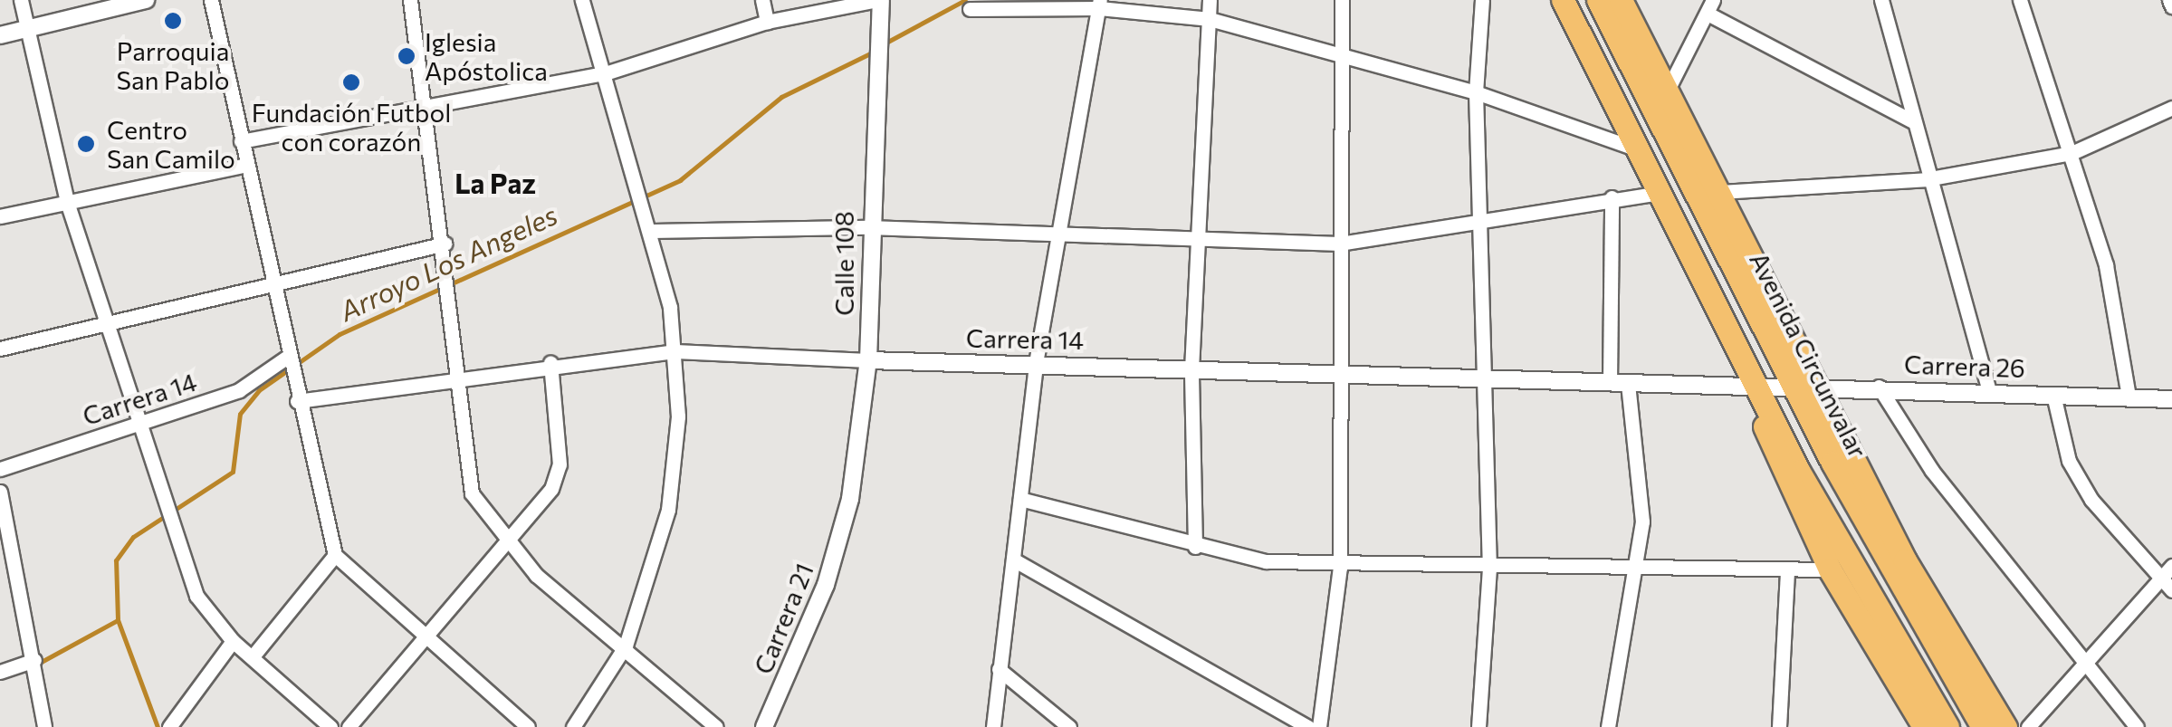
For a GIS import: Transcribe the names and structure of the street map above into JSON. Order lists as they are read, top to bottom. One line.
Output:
{"streets":{"highway":["Avenida Circunvalar"],"street":["Calle 108","Carrera 14","Carrera 26","Carrera 21"]},"crossings":[["Calle 108","Carrera 14"],["Calle 108","Carrera 21"],["Carrera 14","Carrera 26"],["Avenida Circunvalar","Carrera 26"]],"districts":["La Paz"],"water":["Arroyo Los Angeles"],"places":["Parroquia San Pablo","Iglesia Apóstolica","Fundación Futbol con corazón","Centro San Camilo"]}
